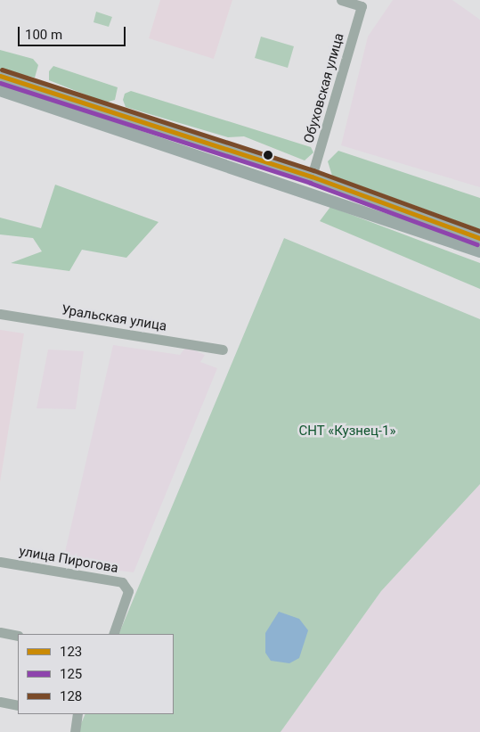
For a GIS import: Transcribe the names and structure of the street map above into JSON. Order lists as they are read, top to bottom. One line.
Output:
{"streets":{"street":["Обуховская улица","Уральская улица","улица Пирогова"]},"parks":["СНТ «Кузнец-1»"],"lines":["transit line 128","transit line 123","transit line 125"],"legend":["123","125","128"],"scale_bar":"100 m"}
